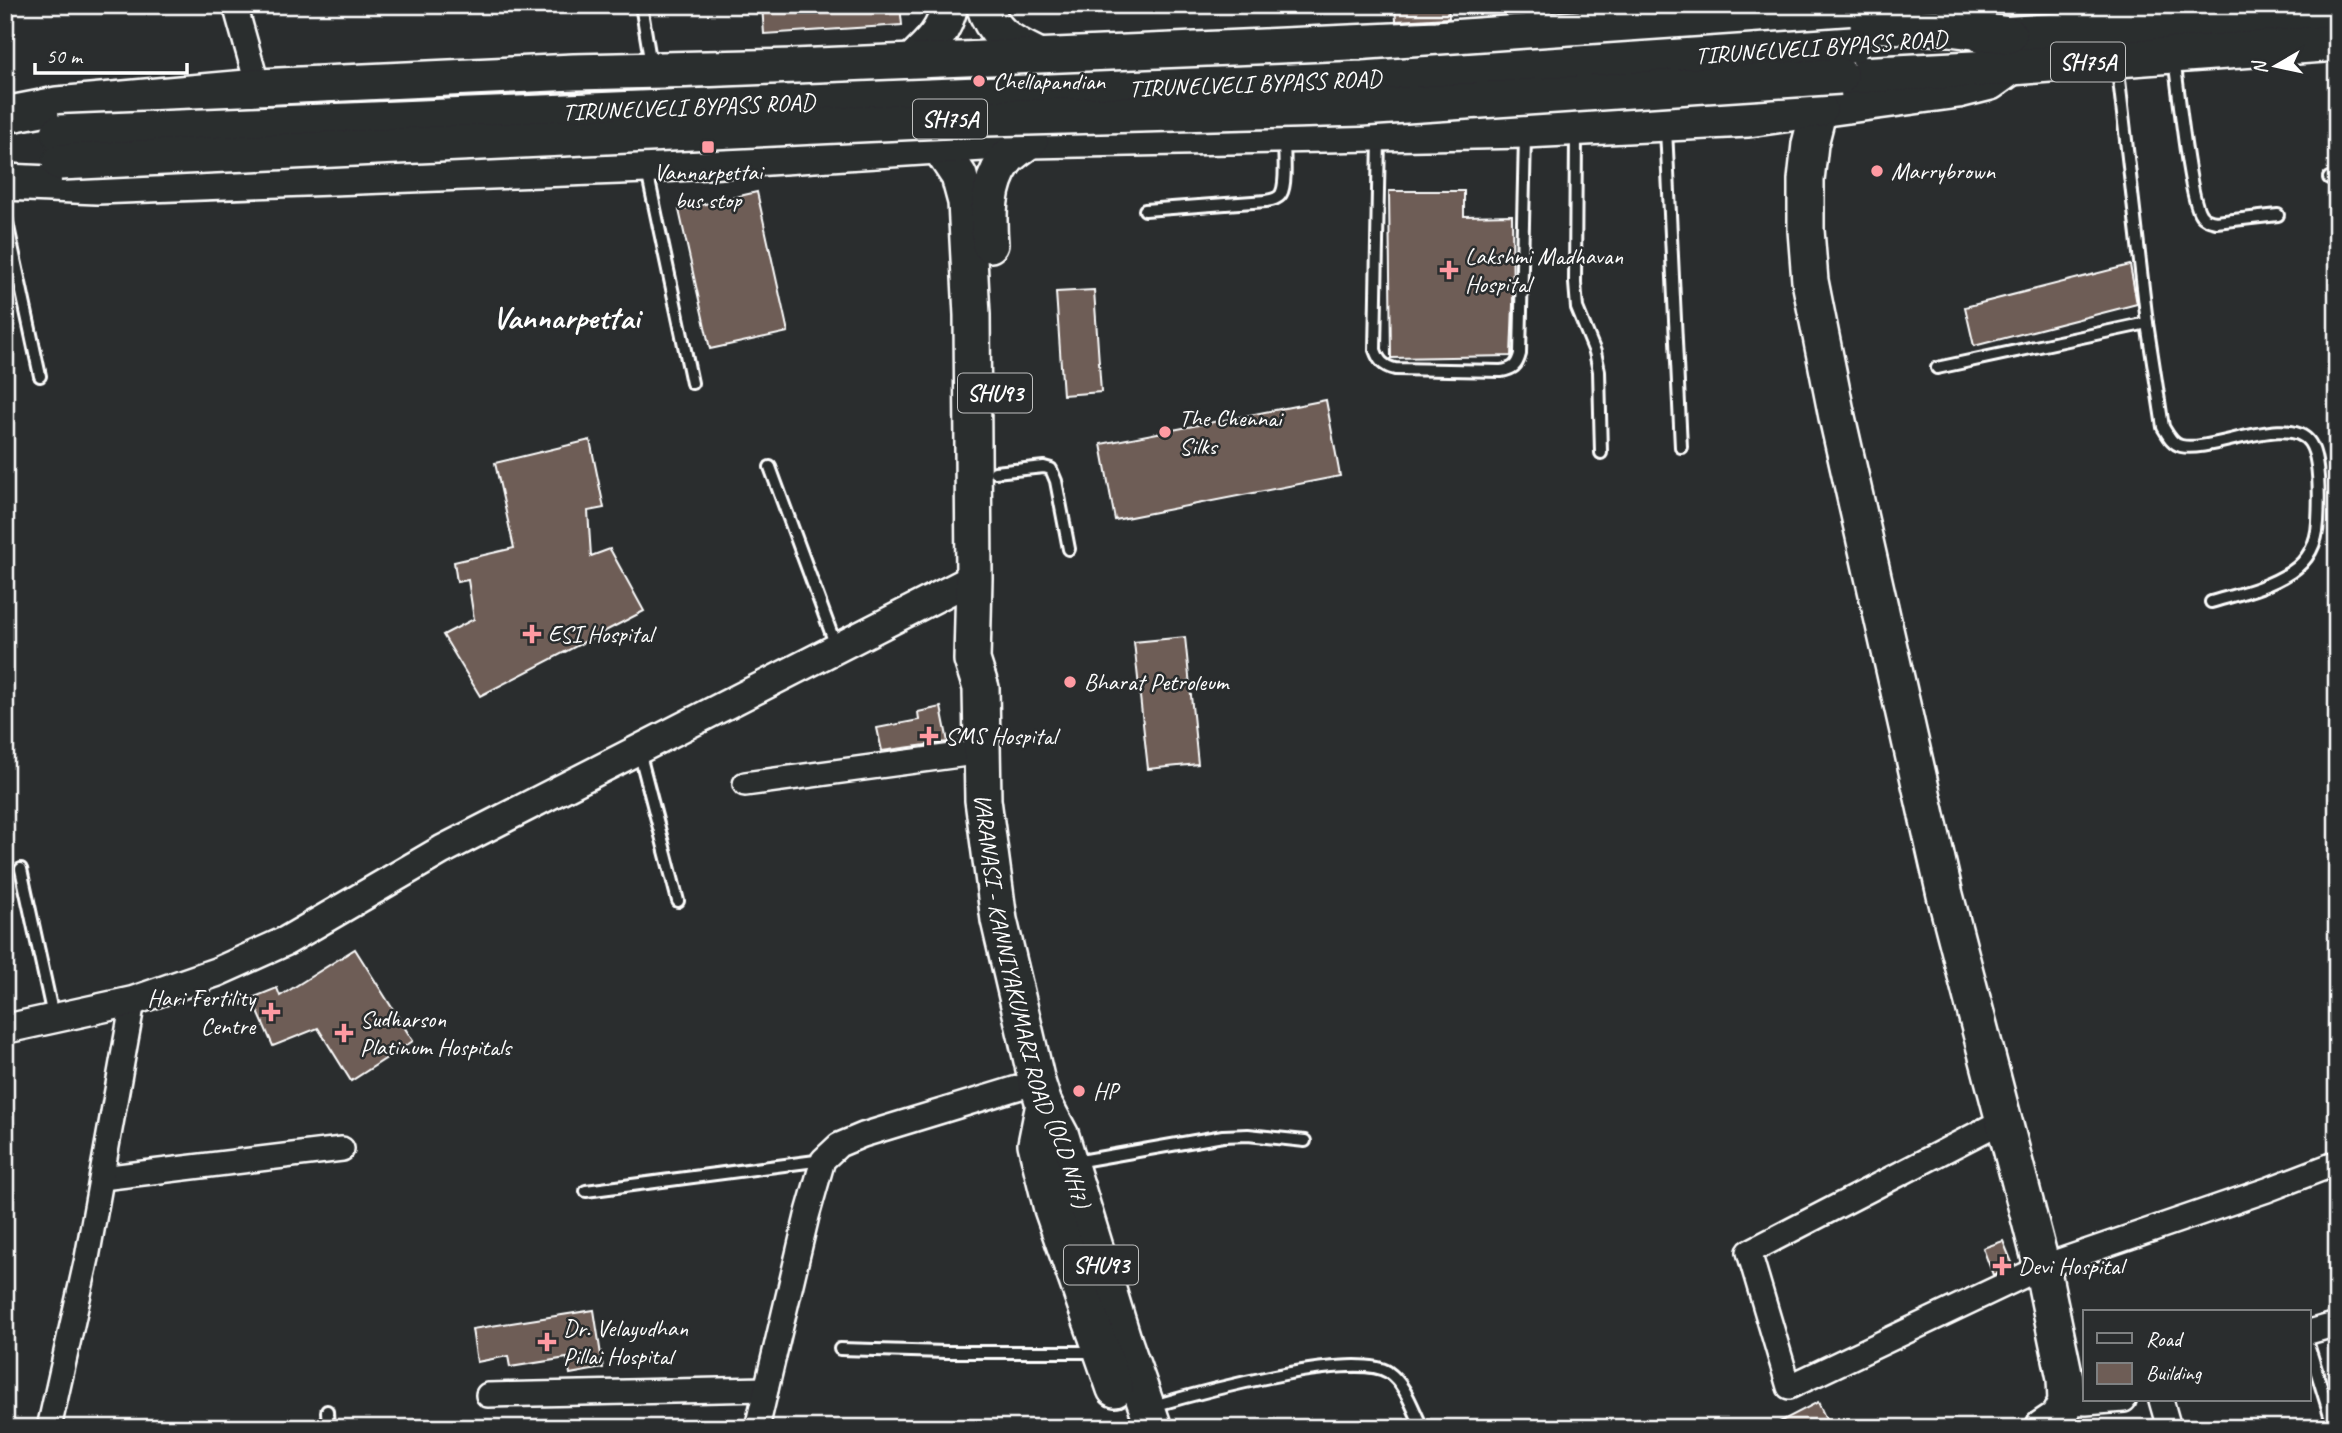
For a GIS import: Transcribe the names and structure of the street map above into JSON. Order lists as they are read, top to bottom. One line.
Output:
{"streets":{"main road":["TIRUNELVELI BYPASS ROAD","SH75A","SHU93","VARANASI - KANNIYAKUMARI ROAD (OLD NH7)"]},"districts":["Vannarpettai"],"places":{"other":["Chellapandian","Marrybrown","The Chennai Silks","Bharat Petroleum","HP"],"transit":["Vannarpettai bus stop"],"health":["Lakshmi Madhavan Hospital","ESI Hospital","SMS Hospital","Hari Fertility Centre","Sudharson Platinum Hospitals","Devi Hospital","Dr. Velayudhan Pillai Hospital"]},"legend":["Road","Building"],"scale_bar":"50 m","north":"left"}
